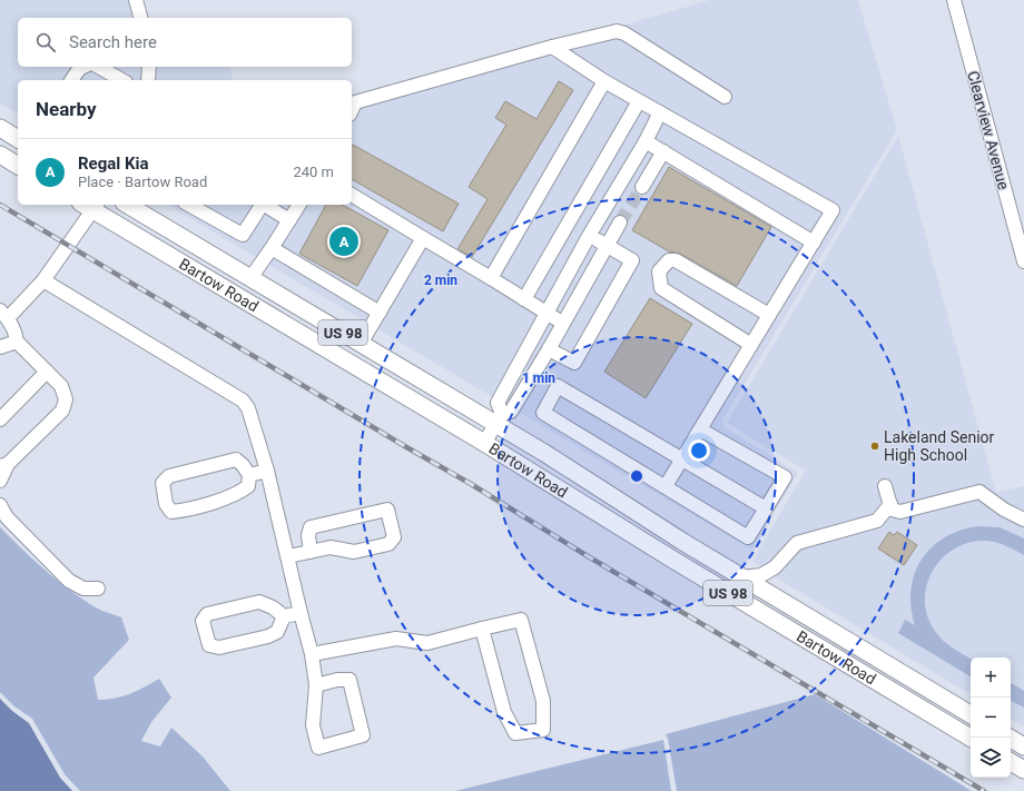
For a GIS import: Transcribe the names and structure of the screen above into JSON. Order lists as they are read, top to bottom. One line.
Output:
{"streets":{"main road":["Bartow Road","US 98"],"street":["Clearview Avenue"]},"places":["Lakeland Senior High School"],"page":{"search":"Search here","heading":"Nearby","list":[{"mark":"A","name":"Regal Kia","note":"Place · Bartow Road","value":"240 m"}],"pins":"A","map_buttons":["+","−"]},"rings":["2 min","1 min"]}
